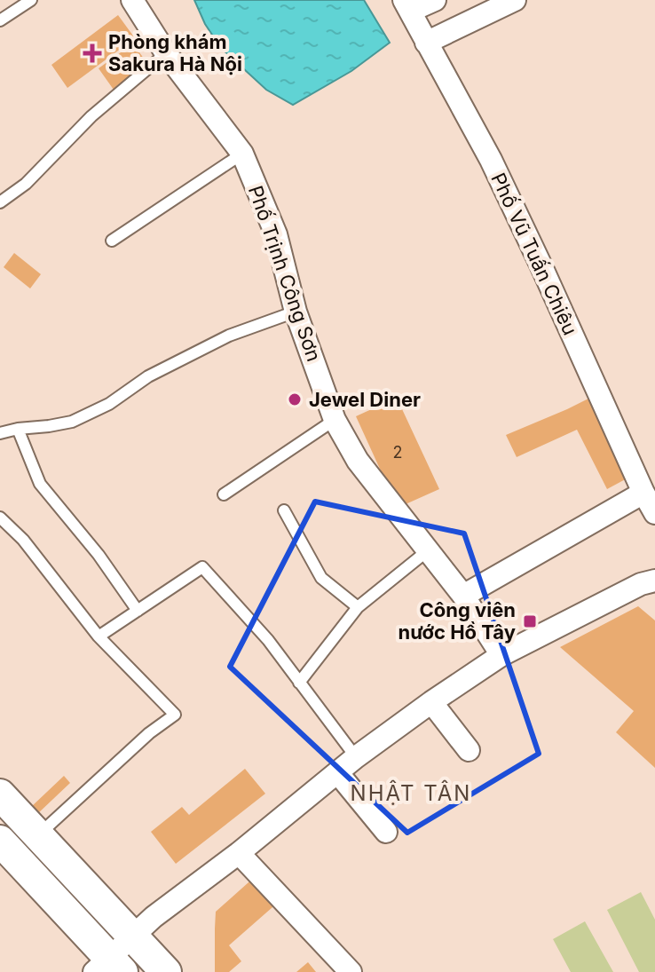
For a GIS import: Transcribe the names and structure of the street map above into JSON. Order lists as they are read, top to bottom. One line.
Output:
{"streets":{"street":["Phố Vũ Tuấn Chiêu","Phố Trịnh Công Sơn"]},"districts":["NHẬT TÂN"],"places":{"health":["Phòng khám Sakura Hà Nội"],"other":["Jewel Diner"],"transit":["Công viên nước Hồ Tây"]},"house_numbers":["2"]}
